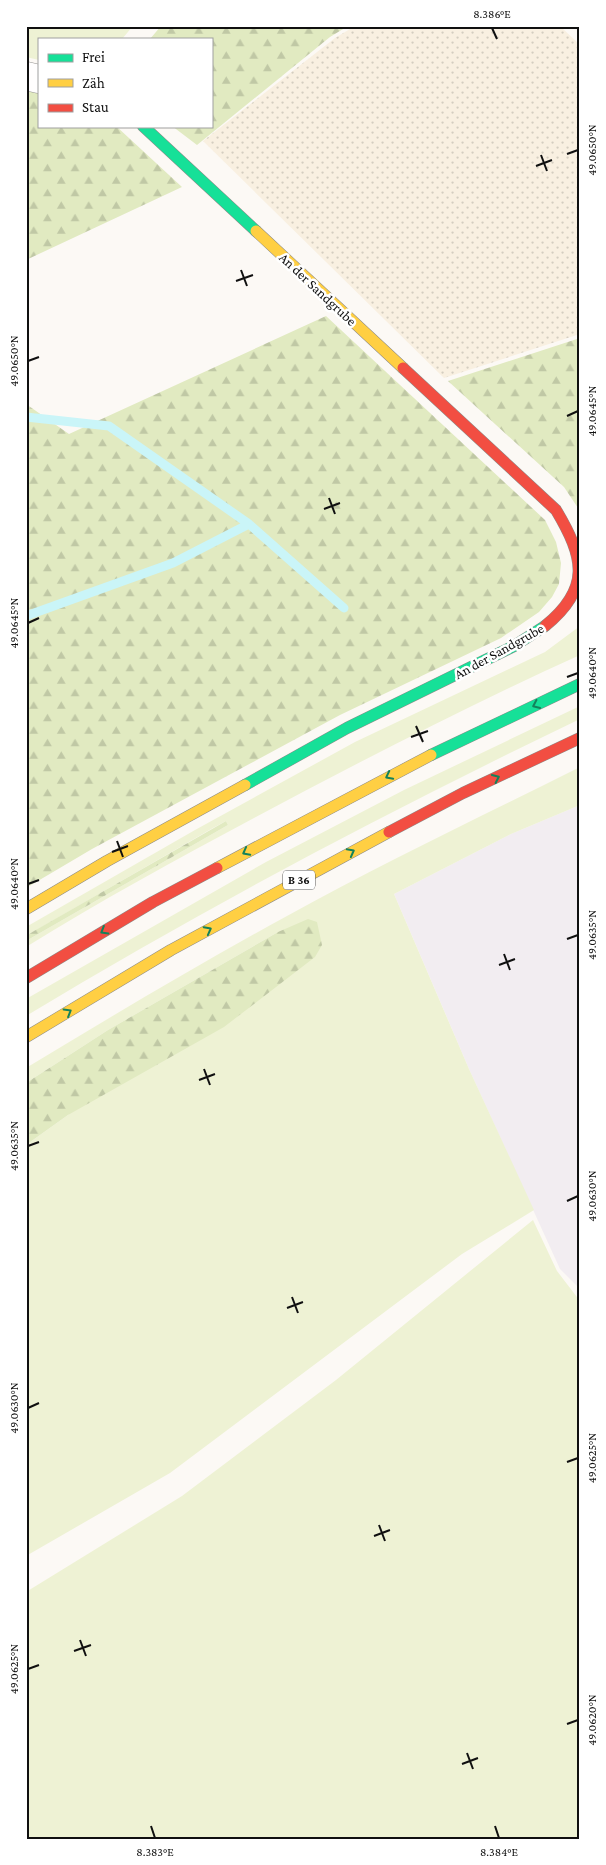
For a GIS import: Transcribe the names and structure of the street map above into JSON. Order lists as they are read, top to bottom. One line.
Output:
{"streets":{"main road":["An der Sandgrube","B 36"]},"legend":["Frei","Zäh","Stau"],"coordinates":["8.386°E","49.0650°N","49.0645°N","49.0640°N","49.0635°N","49.0630°N","49.0625°N","49.0620°N","8.383°E","8.384°E"]}
